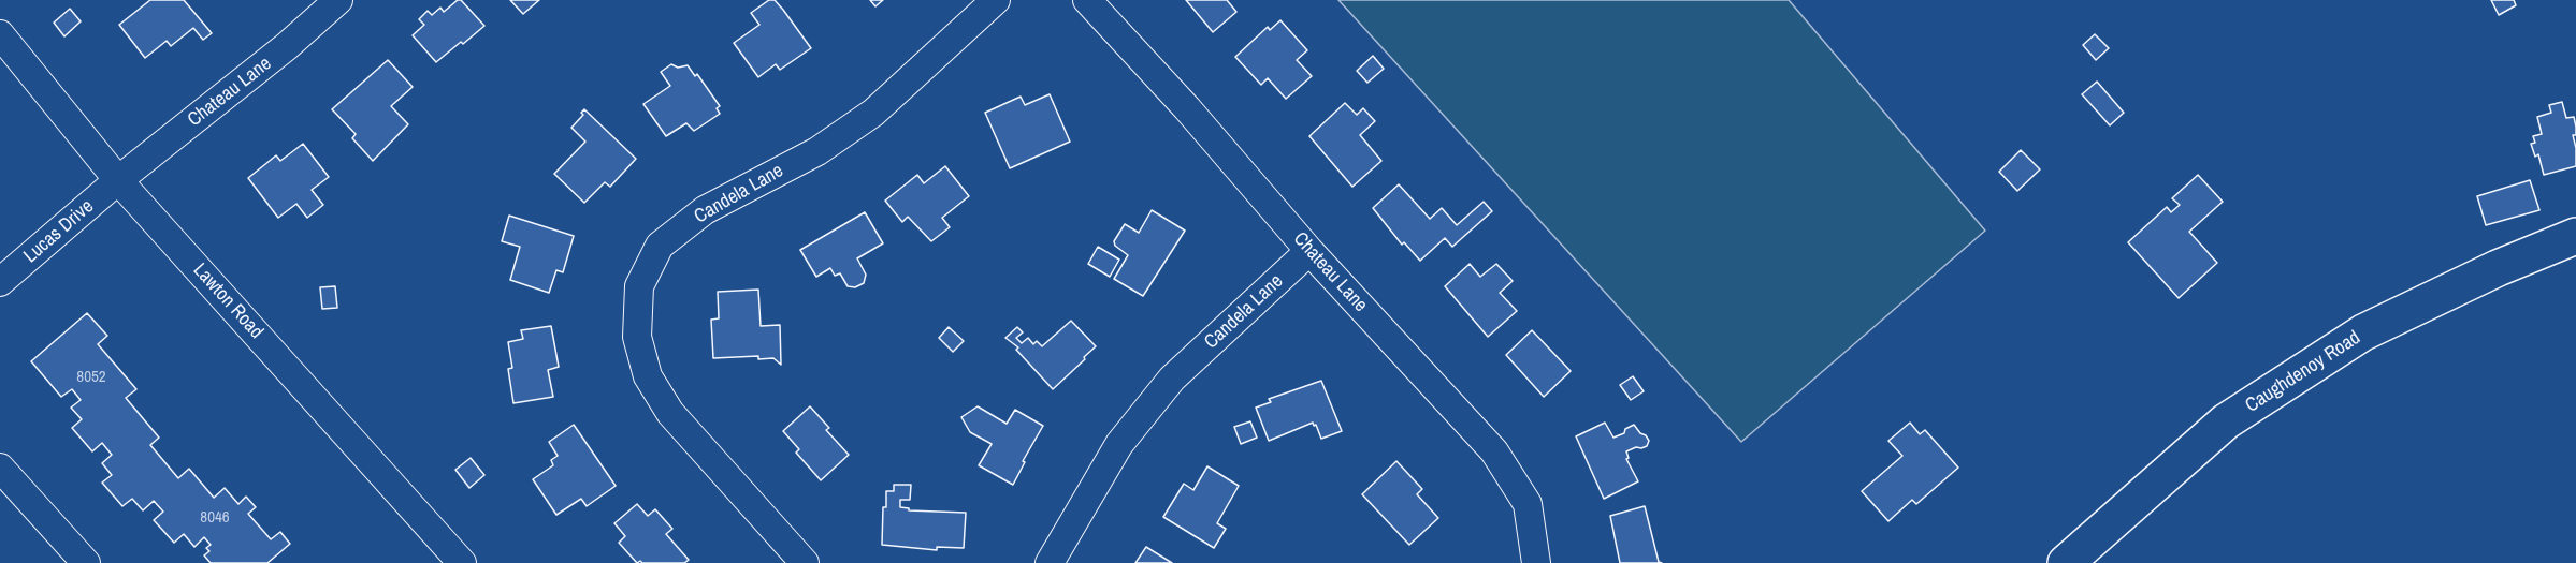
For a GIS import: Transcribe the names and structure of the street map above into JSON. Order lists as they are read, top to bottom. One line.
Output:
{"streets":{"street":["Chateau Lane","Candela Lane","Lucas Drive","Lawton Road","Caughdenoy Road"]},"crossings":[["Chateau Lane","Candela Lane"],["Chateau Lane","Lucas Drive"],["Chateau Lane","Lawton Road"],["Lucas Drive","Lawton Road"]],"house_numbers":["8052","8046"]}
